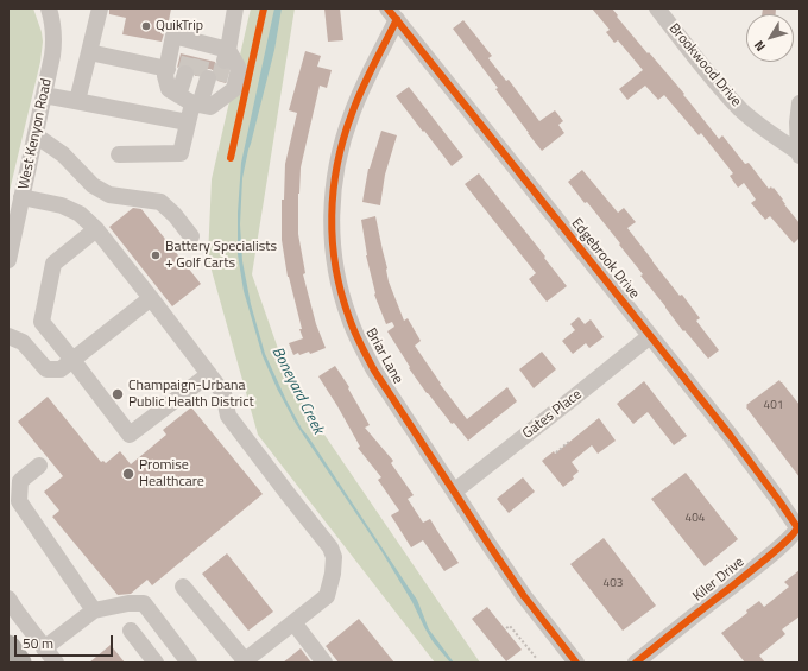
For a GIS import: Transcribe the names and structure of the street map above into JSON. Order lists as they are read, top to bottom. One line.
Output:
{"streets":{"street":["Brookwood Drive","West Kenyon Road","Edgebrook Drive","Briar Lane","Gates Place","Kiler Drive"]},"crossings":[["Edgebrook Drive","Briar Lane"],["Edgebrook Drive","Gates Place"],["Edgebrook Drive","Kiler Drive"],["Briar Lane","Gates Place"]],"water":["Boneyard Creek"],"places":["QuikTrip","Battery Specialists + Golf Carts","Champaign-Urbana Public Health District","Promise Healthcare"],"house_numbers":["401","404","403"],"scale_bar":"50 m","north":"bottom left"}
